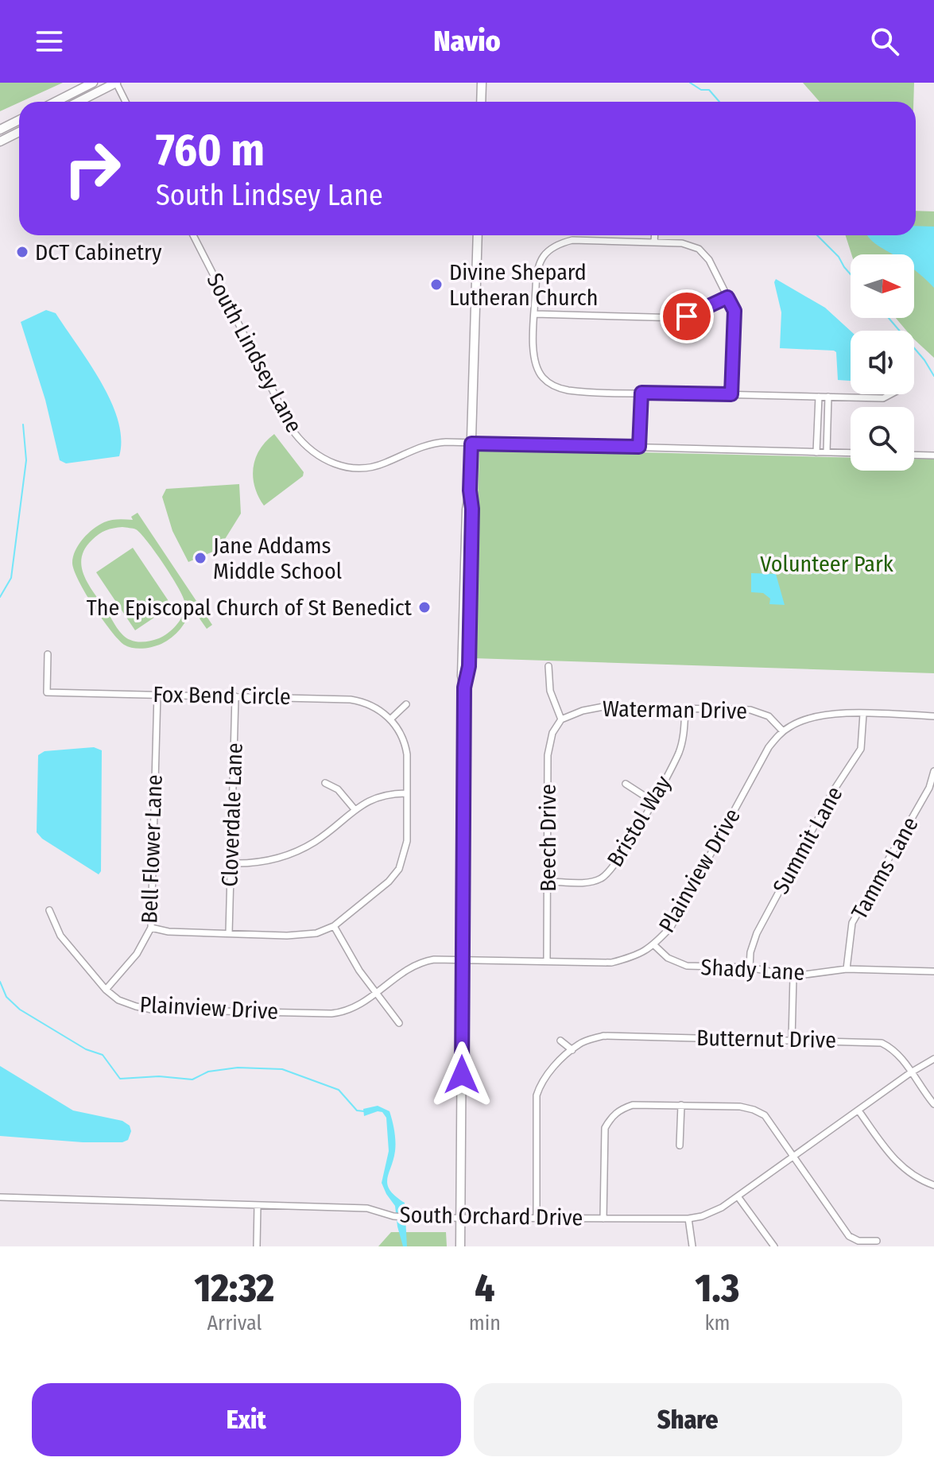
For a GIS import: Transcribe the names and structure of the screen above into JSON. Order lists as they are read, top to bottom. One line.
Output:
{"streets":{"street":["South Lindsey Lane","Fox Bend Circle","Waterman Drive","Cloverdale Lane","Bristol Way","Beech Drive","Summit Lane","Bell Flower Lane","Tamms Lane","Plainview Drive","Shady Lane","Butternut Drive","South Orchard Drive"]},"crossings":[["Fox Bend Circle","Cloverdale Lane"],["Fox Bend Circle","Bell Flower Lane"],["Waterman Drive","Bristol Way"],["Waterman Drive","Beech Drive"],["Waterman Drive","Plainview Drive"],["Bristol Way","Beech Drive"],["Beech Drive","Plainview Drive"],["Summit Lane","Plainview Drive"],["Summit Lane","Shady Lane"],["Bell Flower Lane","Plainview Drive"],["Tamms Lane","Shady Lane"],["Plainview Drive","Shady Lane"],["Butternut Drive","South Orchard Drive"]],"parks":["Volunteer Park"],"places":["DCT Cabinetry","Divine Shepard Lutheran Church","Jane Addams Middle School","The Episcopal Church of St Benedict"],"north":"right","page":{"header":"Navio","turn":["760 m","South Lindsey Lane"],"eta":["12:32","Arrival","4","min","1.3","km"],"buttons":["Exit","Share"]}}
